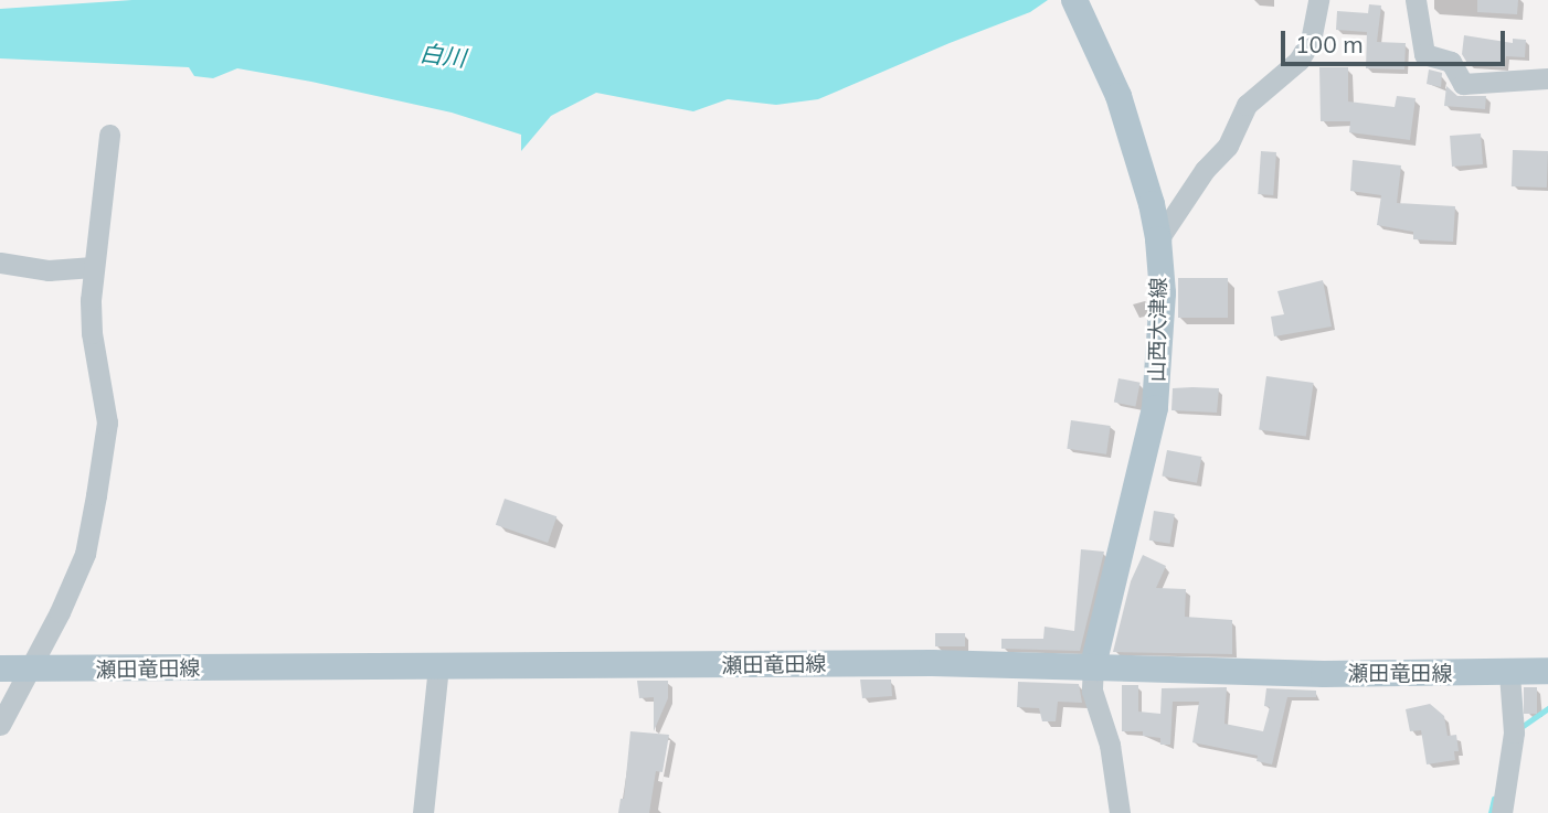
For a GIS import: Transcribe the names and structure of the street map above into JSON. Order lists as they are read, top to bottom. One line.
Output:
{"streets":{"main road":["山西大津線","瀬田竜田線"]},"crossings":[["山西大津線","瀬田竜田線"]],"water":["白川"],"scale_bar":"100 m"}
